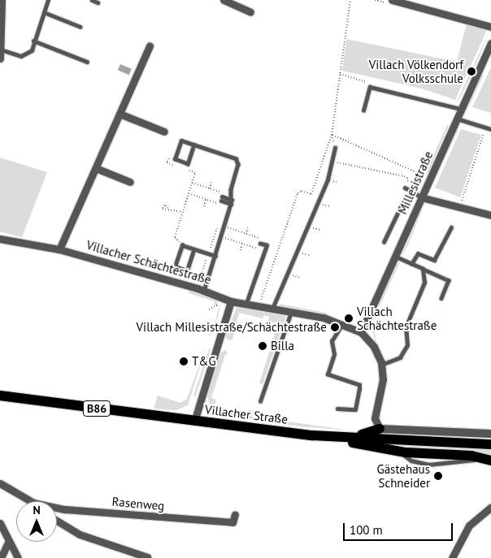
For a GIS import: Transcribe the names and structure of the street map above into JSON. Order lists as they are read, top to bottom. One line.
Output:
{"streets":{"main road":["B86","Villacher Straße"],"street":["Millesistraße","Villacher Schächtestraße","Rasenweg"]},"crossings":[["Millesistraße","Villacher Schächtestraße"]],"places":["Villach Völkendorf Volksschule","Villach Schächtestraße","Villach Millesistraße/Schächtestraße","Billa","T&G","Gästehaus Schneider"],"scale_bar":"100 m","north":"top"}
